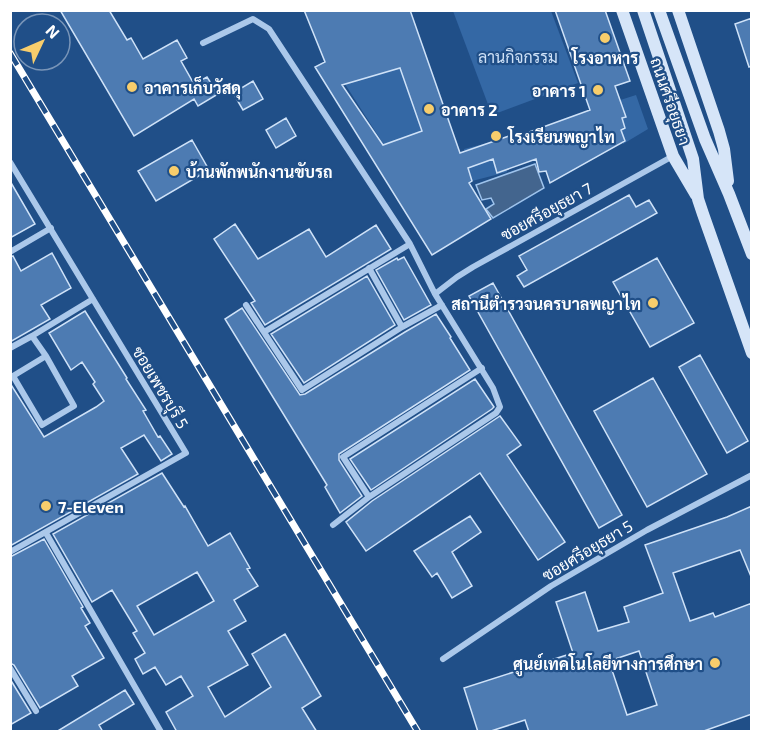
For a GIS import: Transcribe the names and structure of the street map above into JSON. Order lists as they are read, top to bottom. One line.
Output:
{"streets":{"main road":["ถนนศรีอยุธยา"],"street":["ซอยศรีอยุธยา 7","ซอยเพชรบุรี 5","ซอยศรีอยุธยา 5"]},"crossings":[["ถนนศรีอยุธยา","ซอยศรีอยุธยา 7"]],"parks":["ลานกิจกรรม"],"places":["โรงอาหาร","อาคารเก็บวัสดุ","อาคาร 1","อาคาร 2","โรงเรียนพญาไท","บ้านพักพนักงานขับรถ","สถานีตำรวจนครบาลพญาไท","7-Eleven","ศูนย์เทคโนโลยีทางการศึกษา"],"north":"top right"}
